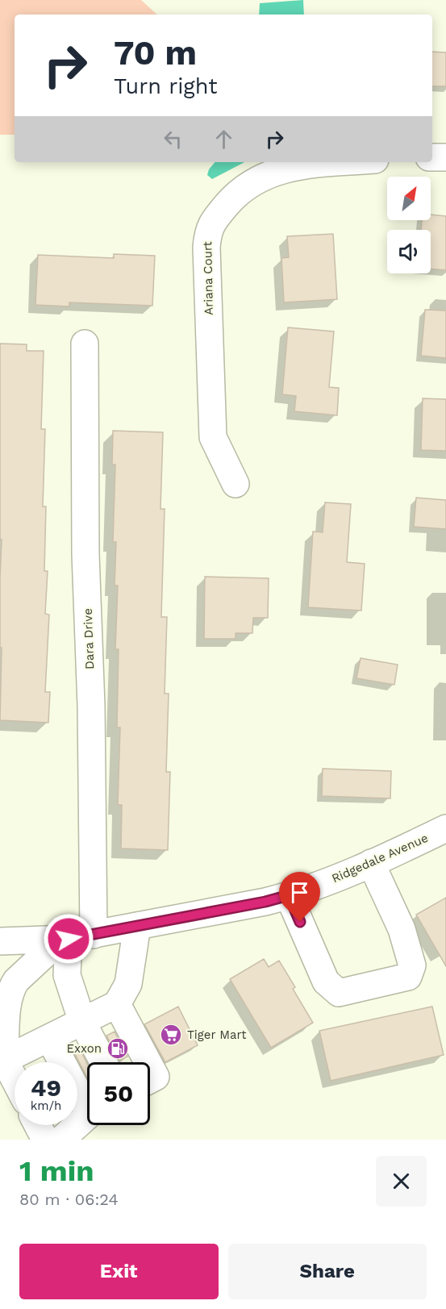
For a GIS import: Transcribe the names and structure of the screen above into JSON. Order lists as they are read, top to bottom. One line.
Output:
{"streets":{"street":["Ariana Court","Dara Drive","Ridgedale Avenue"]},"crossings":[["Dara Drive","Ridgedale Avenue"]],"places":{"supermarket":["Tiger Mart"],"fuel station":["Exxon"]},"north":"top right","page":{"turn":["70 m","Turn right"],"speed":"49 km/h","limit":"50","heading":["1 min","80 m · 06:24"],"buttons":["Exit","Share"]}}
